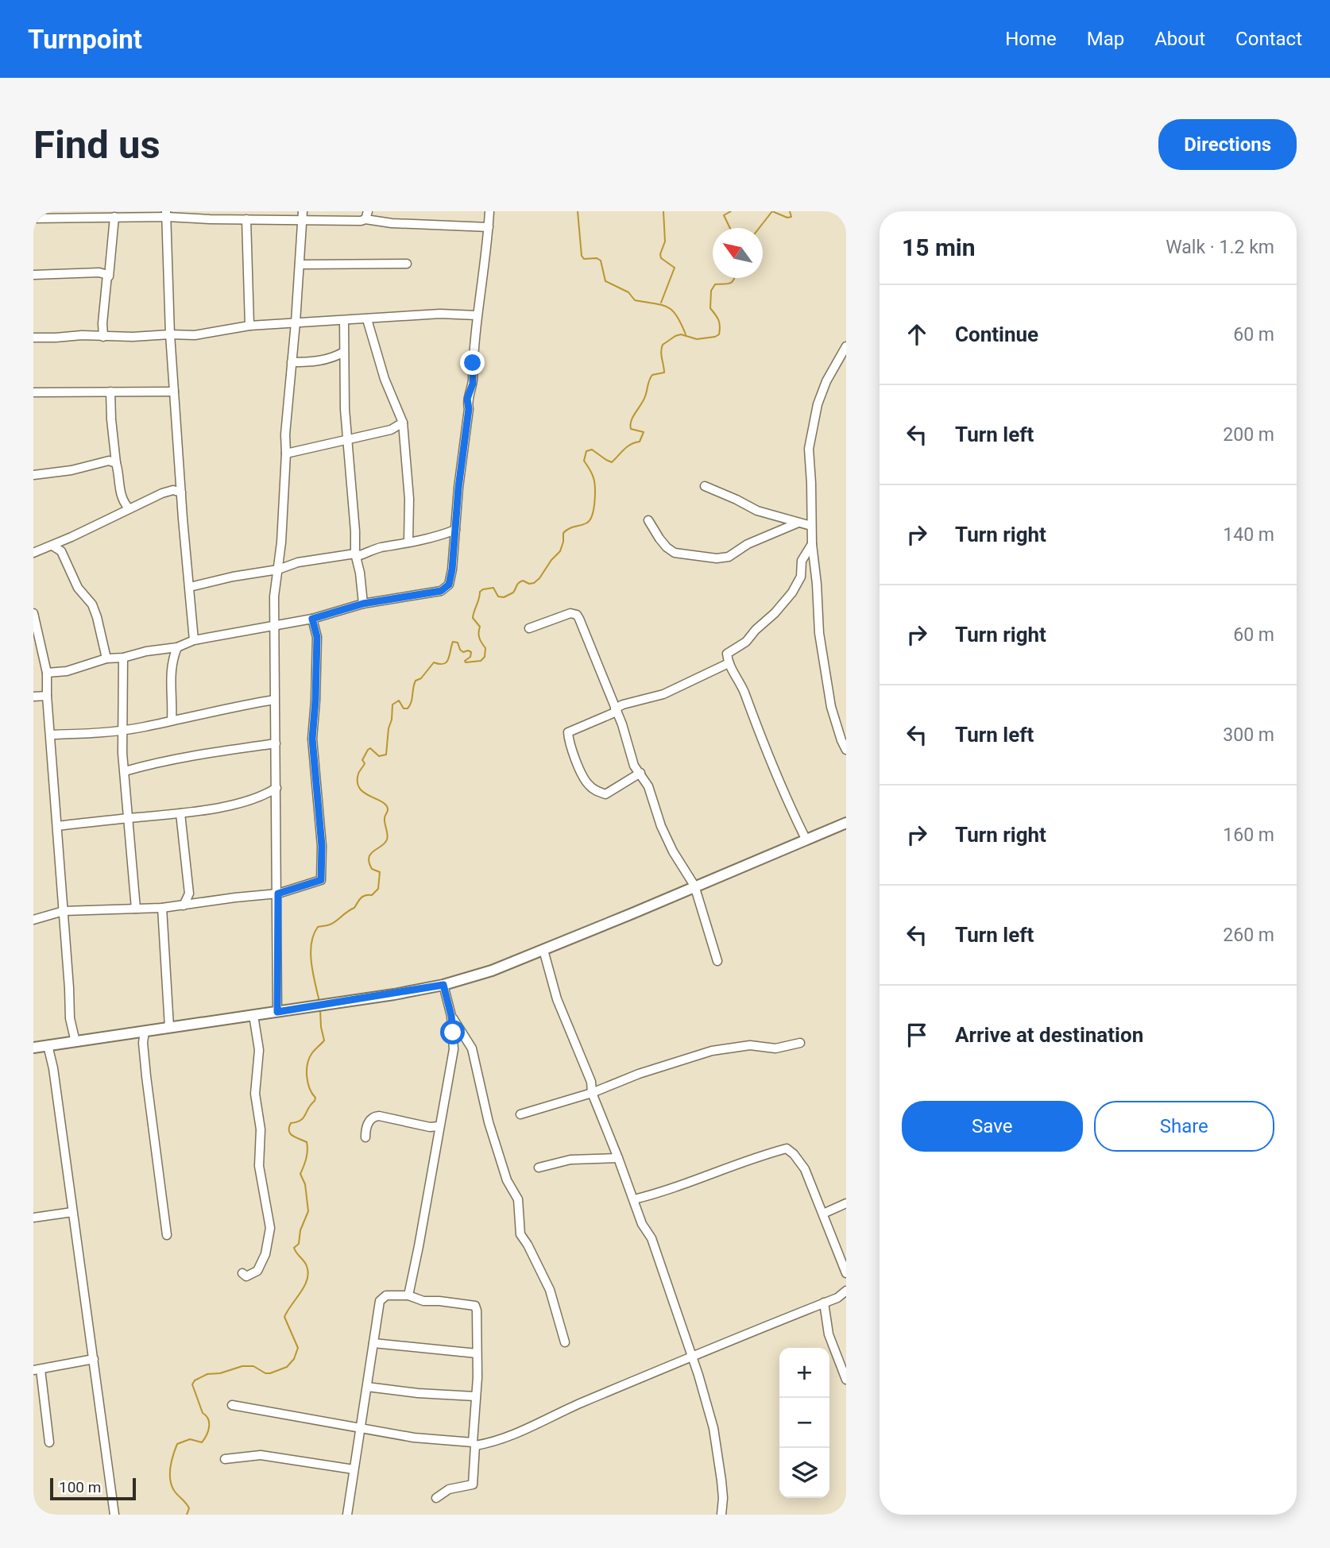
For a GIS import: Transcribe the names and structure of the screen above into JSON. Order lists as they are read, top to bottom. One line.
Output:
{"scale_bar":"100 m","north":"top left","page":{"header":"Turnpoint","nav":["Home","Map","About","Contact"],"buttons":["Directions",["Save","Share"]],"title":"Find us","heading":["15 min","Walk · 1.2 km"],"list":[["Continue","60 m"],["Turn left","200 m"],["Turn right","140 m"],["Turn right","60 m"],["Turn left","300 m"],["Turn right","160 m"],["Turn left","260 m"],"Arrive at destination"],"map_buttons":["+","−"],"scale":"100 m"}}
